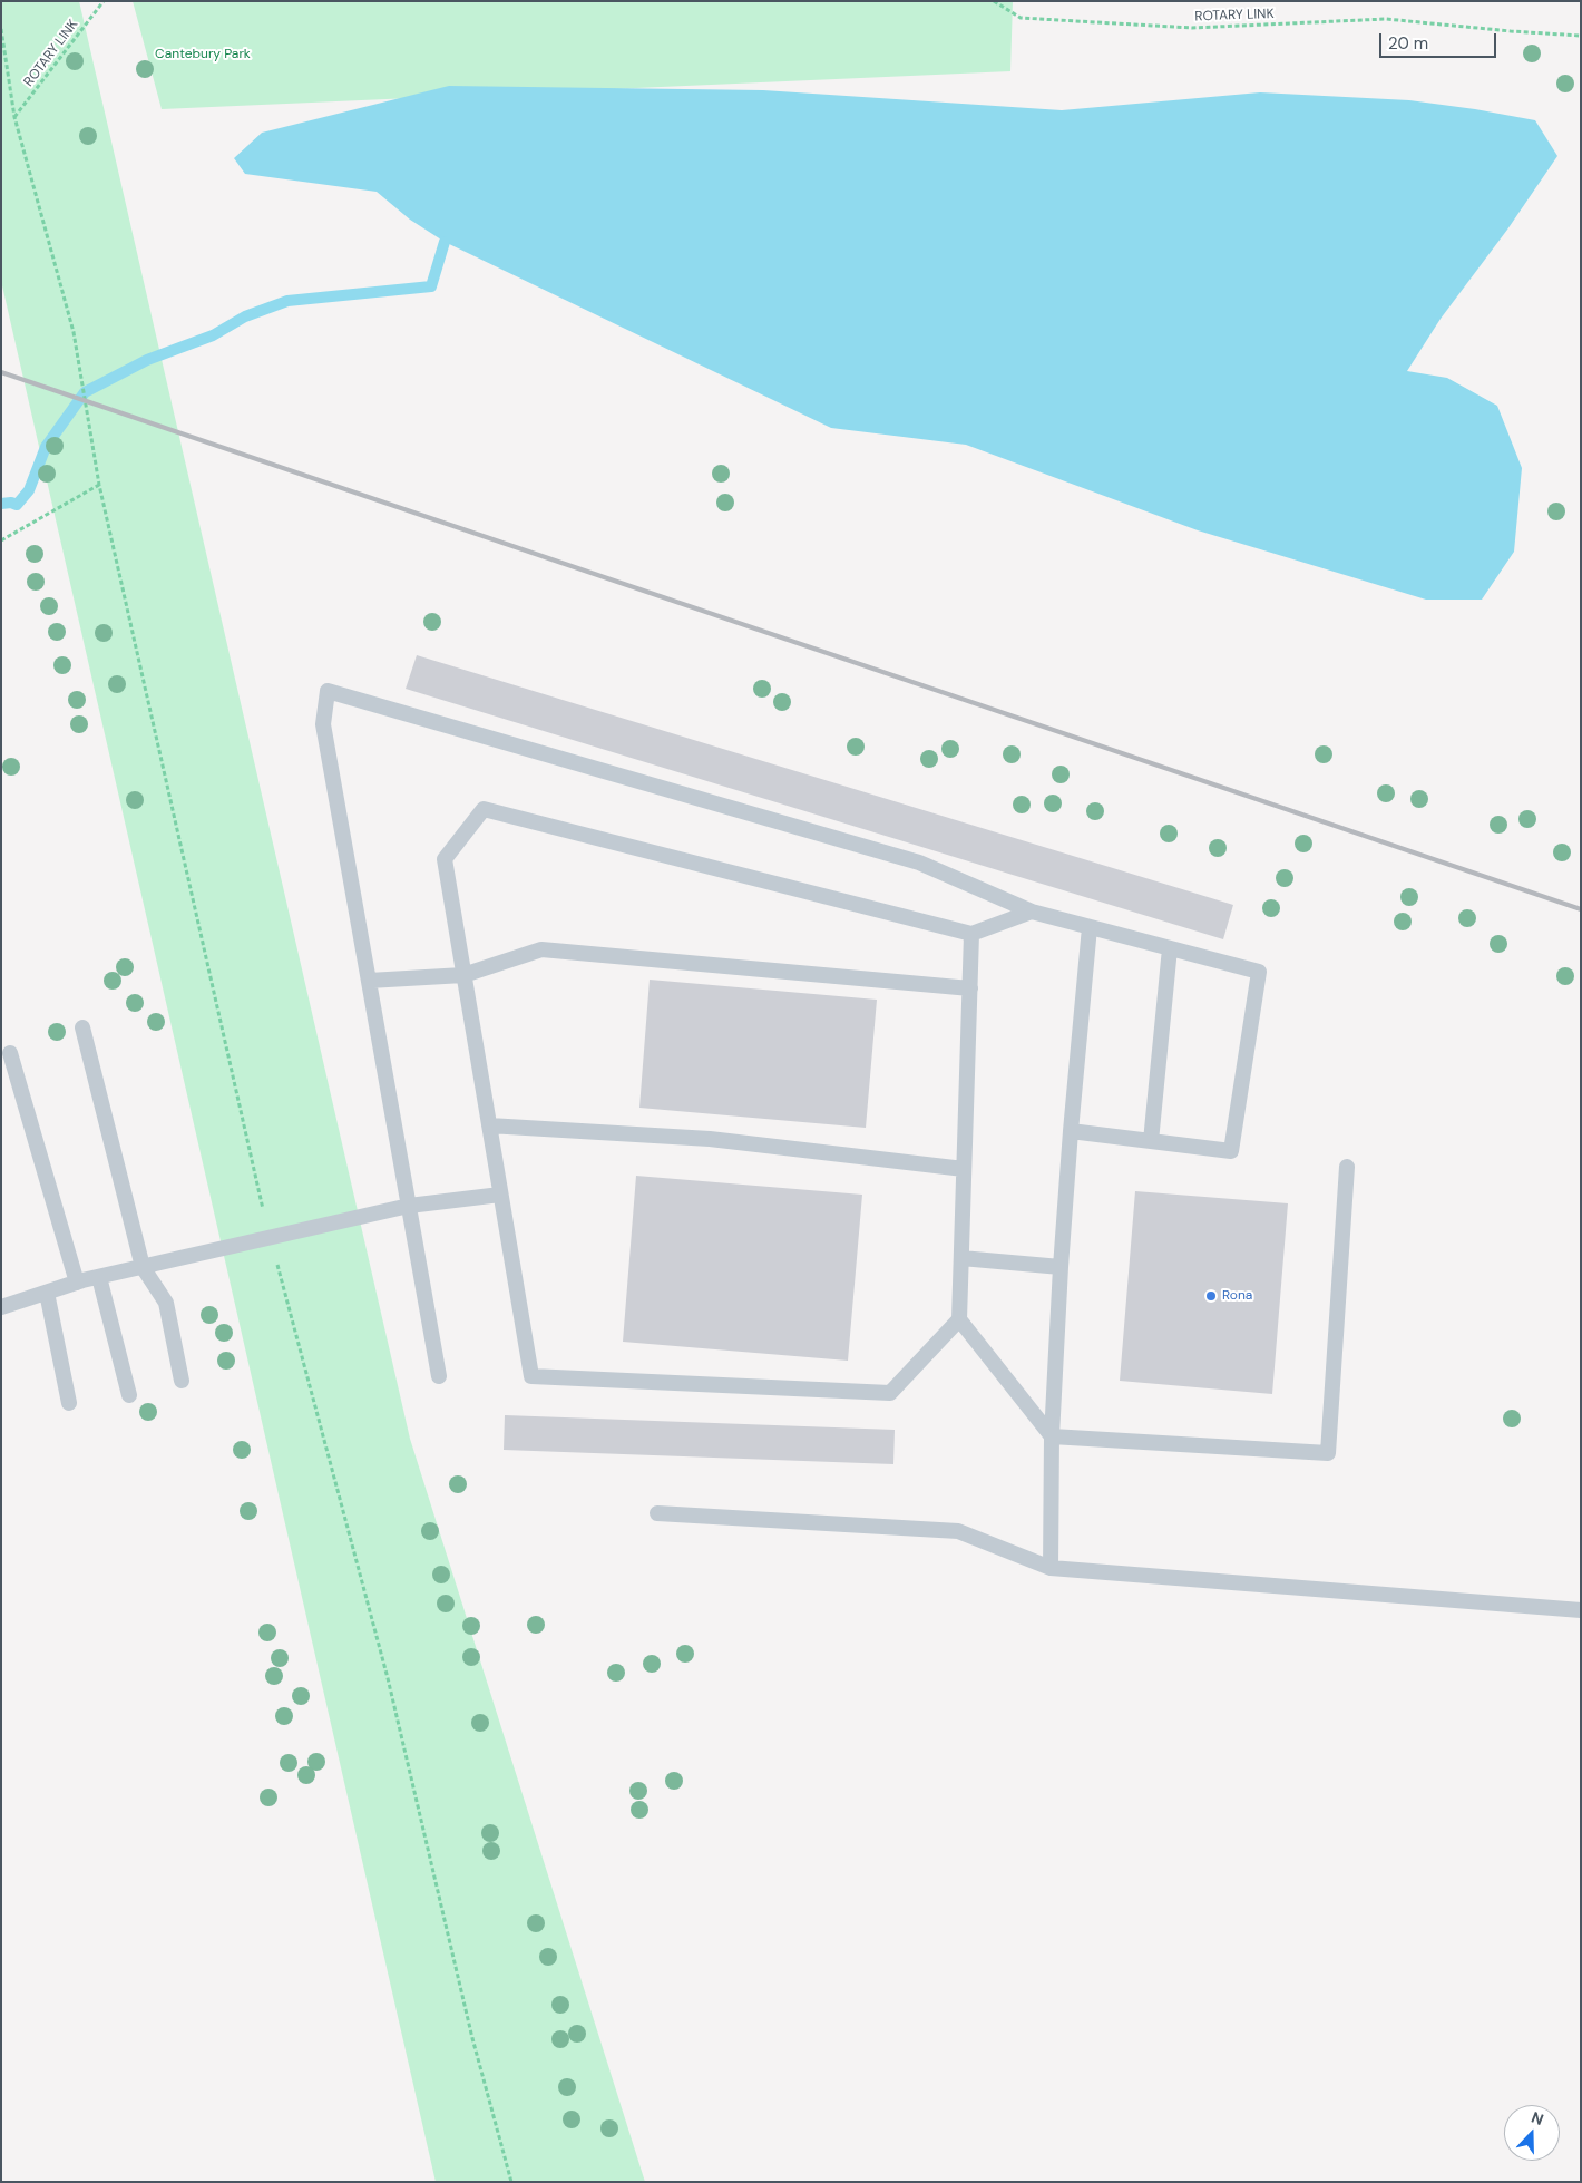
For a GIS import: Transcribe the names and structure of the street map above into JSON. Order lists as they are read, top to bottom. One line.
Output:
{"streets":{"path":["ROTARY LINK"]},"parks":["Cantebury Park"],"places":["Rona"],"scale_bar":"20 m","north":"top"}
